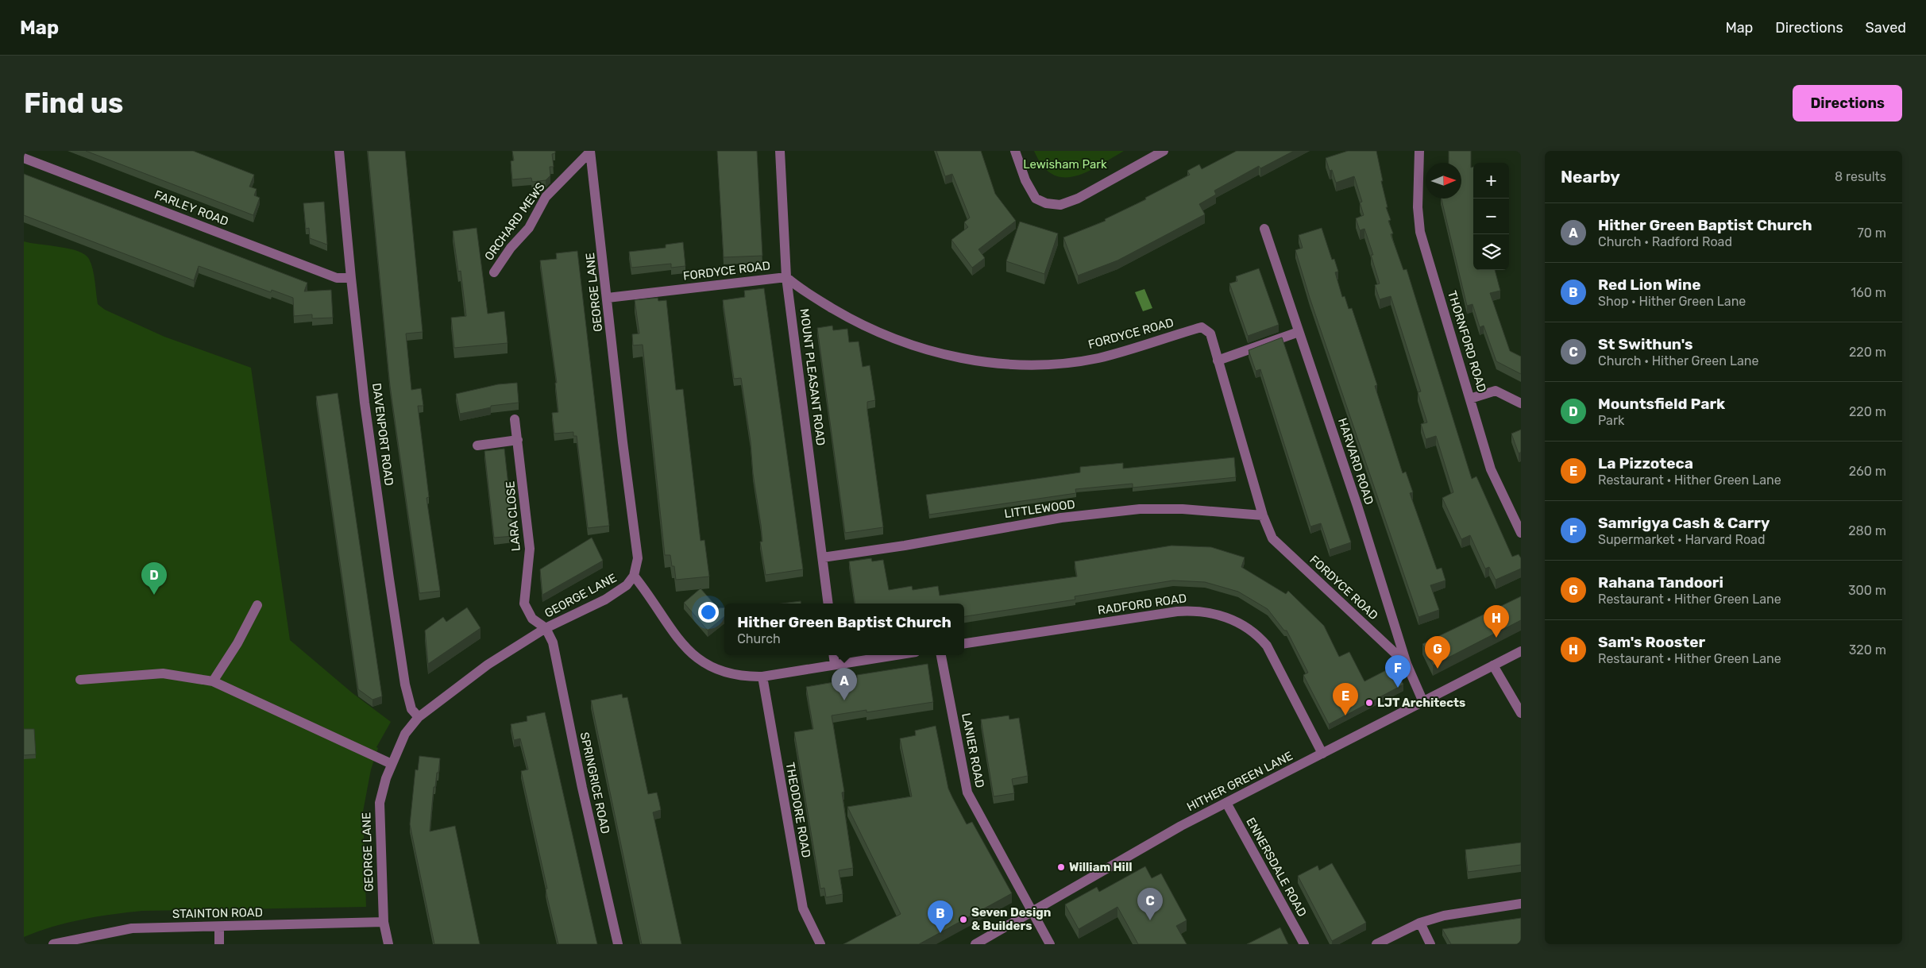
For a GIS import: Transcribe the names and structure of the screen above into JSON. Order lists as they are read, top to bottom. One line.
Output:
{"streets":{"street":["FARLEY ROAD","ORCHARD MEWS","FORDYCE ROAD","GEORGE LANE","THORNFORD ROAD","MOUNT PLEASANT ROAD","DAVENPORT ROAD","HARVARD ROAD","LITTLEWOOD","LARA CLOSE","RADFORD ROAD","LANIER ROAD","HITHER GREEN LANE","SPRINGRICE ROAD","THEODORE ROAD","ENNERSDALE ROAD","STAINTON ROAD"]},"crossings":[["FARLEY ROAD","DAVENPORT ROAD"],["ORCHARD MEWS","GEORGE LANE"],["FORDYCE ROAD","GEORGE LANE"],["FORDYCE ROAD","MOUNT PLEASANT ROAD"],["FORDYCE ROAD","HARVARD ROAD"],["FORDYCE ROAD","LITTLEWOOD"],["GEORGE LANE","DAVENPORT ROAD"],["GEORGE LANE","LARA CLOSE"],["GEORGE LANE","SPRINGRICE ROAD"],["GEORGE LANE","STAINTON ROAD"],["MOUNT PLEASANT ROAD","LITTLEWOOD"],["HARVARD ROAD","HITHER GREEN LANE"],["LARA CLOSE","SPRINGRICE ROAD"],["RADFORD ROAD","HITHER GREEN LANE"],["LANIER ROAD","HITHER GREEN LANE"],["HITHER GREEN LANE","ENNERSDALE ROAD"]],"parks":["Lewisham Park"],"places":["LJT Architects","William Hill","Seven Design & Builders"],"north":"right","page":{"header":"Map","nav":["Map","Directions","Saved"],"buttons":"Directions","title":"Find us","heading":["Nearby","8 results"],"map_buttons":["+","−"],"list":[{"mark":"A","name":"Hither Green Baptist Church","note":"Church · Radford Road","value":"70 m"},{"mark":"B","name":"Red Lion Wine","note":"Shop · Hither Green Lane","value":"160 m"},{"mark":"C","name":"St Swithun's","note":"Church · Hither Green Lane","value":"220 m"},{"mark":"D","name":"Mountsfield Park","note":"Park","value":"220 m"},{"mark":"E","name":"La Pizzoteca","note":"Restaurant · Hither Green Lane","value":"260 m"},{"mark":"F","name":"Samrigya Cash & Carry","note":"Supermarket · Harvard Road","value":"280 m"},{"mark":"G","name":"Rahana Tandoori","note":"Restaurant · Hither Green Lane","value":"300 m"},{"mark":"H","name":"Sam's Rooster","note":"Restaurant · Hither Green Lane","value":"320 m"}],"pins":["D","H","G","F","A","E","C","B"],"popup":["Hither Green Baptist Church","Church"]}}
